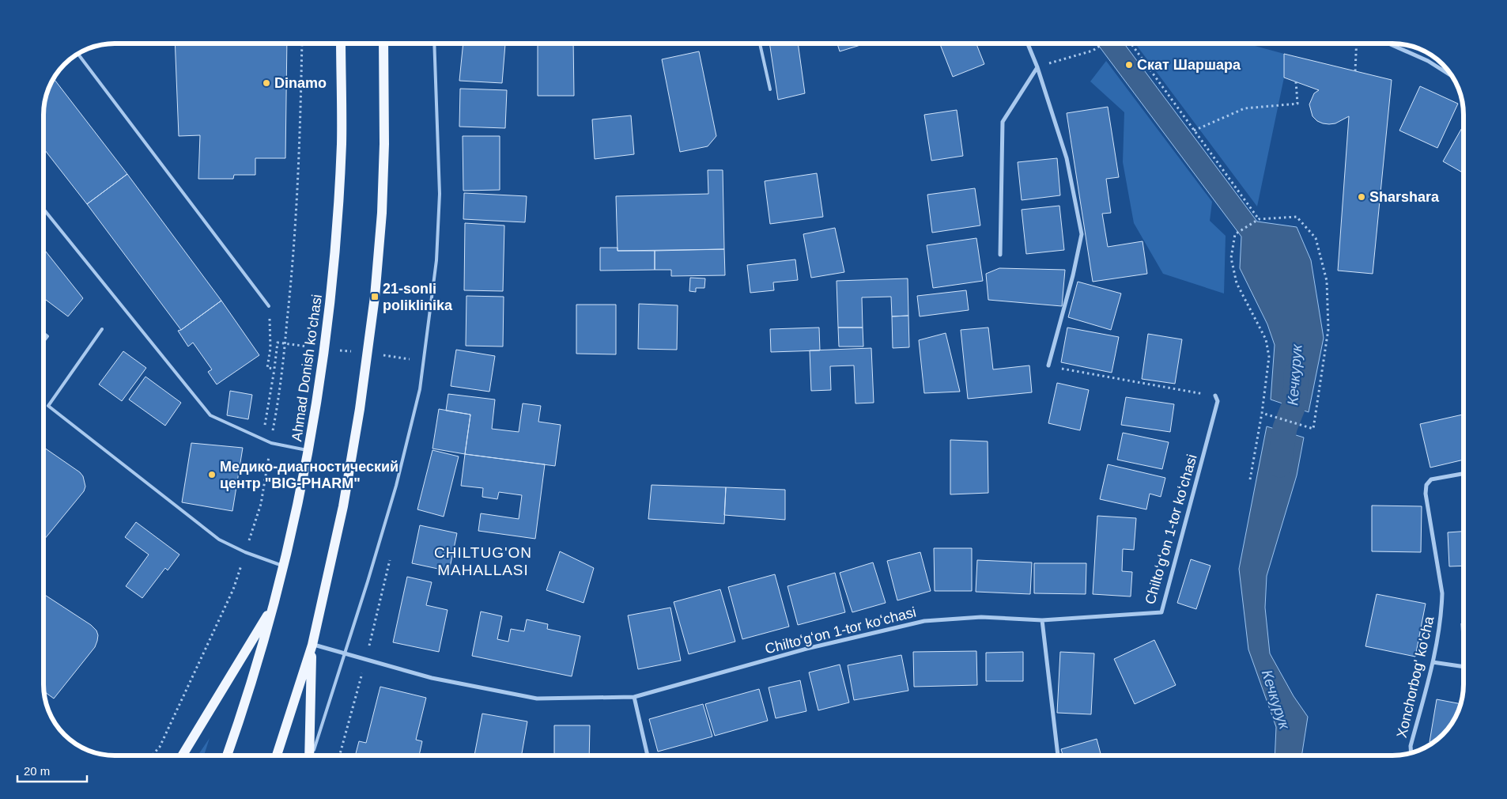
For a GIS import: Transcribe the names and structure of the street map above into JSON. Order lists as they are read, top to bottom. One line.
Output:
{"streets":{"main road":["Ahmad Donish ko'chasi"],"street":["Chiltoʻgʻon 1-tor koʻchasi","Xonchorbog' ko'cha"]},"districts":["CHILTUG'ON MAHALLASI"],"water":["Кечкурук"],"places":{"other":["Скат Шаршара","Dinamo","Sharshara","Медико-диагностический центр \"BIG-PHARM\""],"transit":["21-sonli poliklinika"]},"scale_bar":"20 m"}
